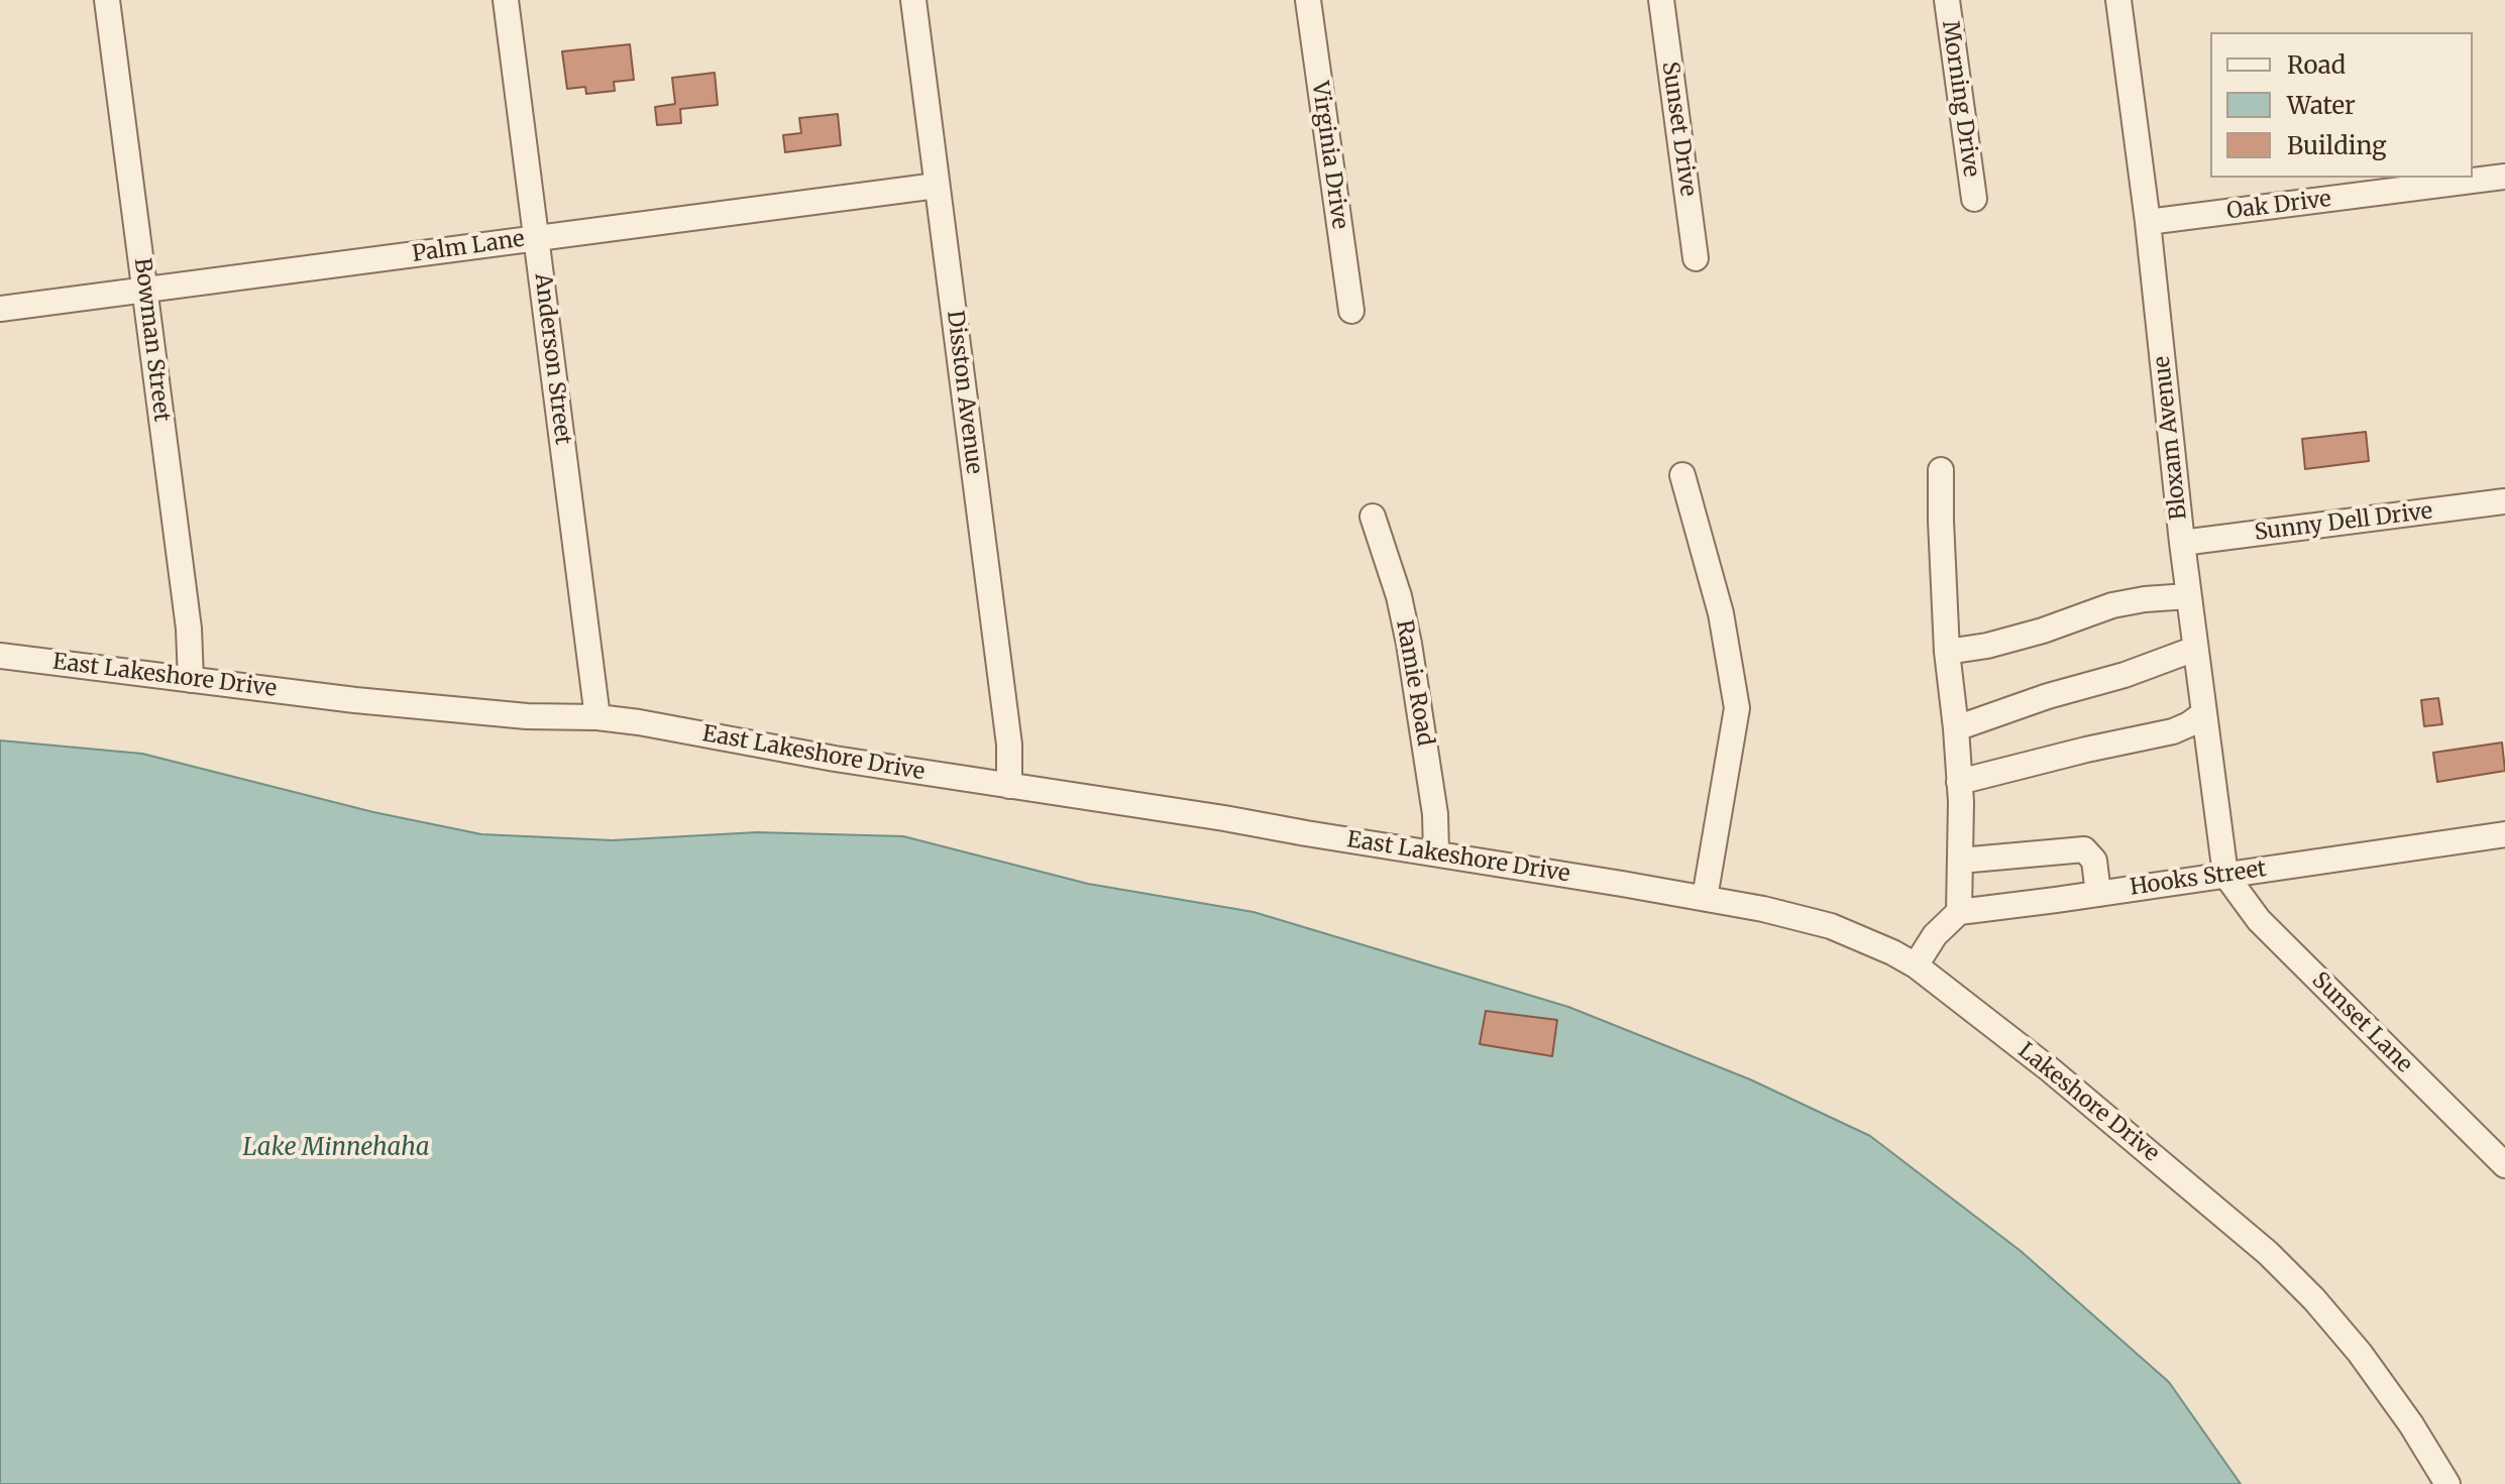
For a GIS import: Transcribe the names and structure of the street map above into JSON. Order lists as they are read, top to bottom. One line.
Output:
{"streets":{"street":["Morning Drive","Sunset Drive","Virginia Drive","Oak Drive","Palm Lane","Bowman Street","Anderson Street","Disston Avenue","Bloxam Avenue","Sunny Dell Drive","East Lakeshore Drive","Ramie Road","Hooks Street","Sunset Lane","Lakeshore Drive"]},"crossings":[["Oak Drive","Bloxam Avenue"],["Palm Lane","Bowman Street"],["Palm Lane","Anderson Street"],["Palm Lane","Disston Avenue"],["Bowman Street","East Lakeshore Drive"],["Anderson Street","East Lakeshore Drive"],["Disston Avenue","East Lakeshore Drive"],["Bloxam Avenue","Sunny Dell Drive"],["Bloxam Avenue","Hooks Street"],["Bloxam Avenue","Sunset Lane"],["East Lakeshore Drive","Ramie Road"],["East Lakeshore Drive","Lakeshore Drive"],["Hooks Street","Sunset Lane"]],"water":["Lake Minnehaha"],"legend":["Road","Water","Building"]}
